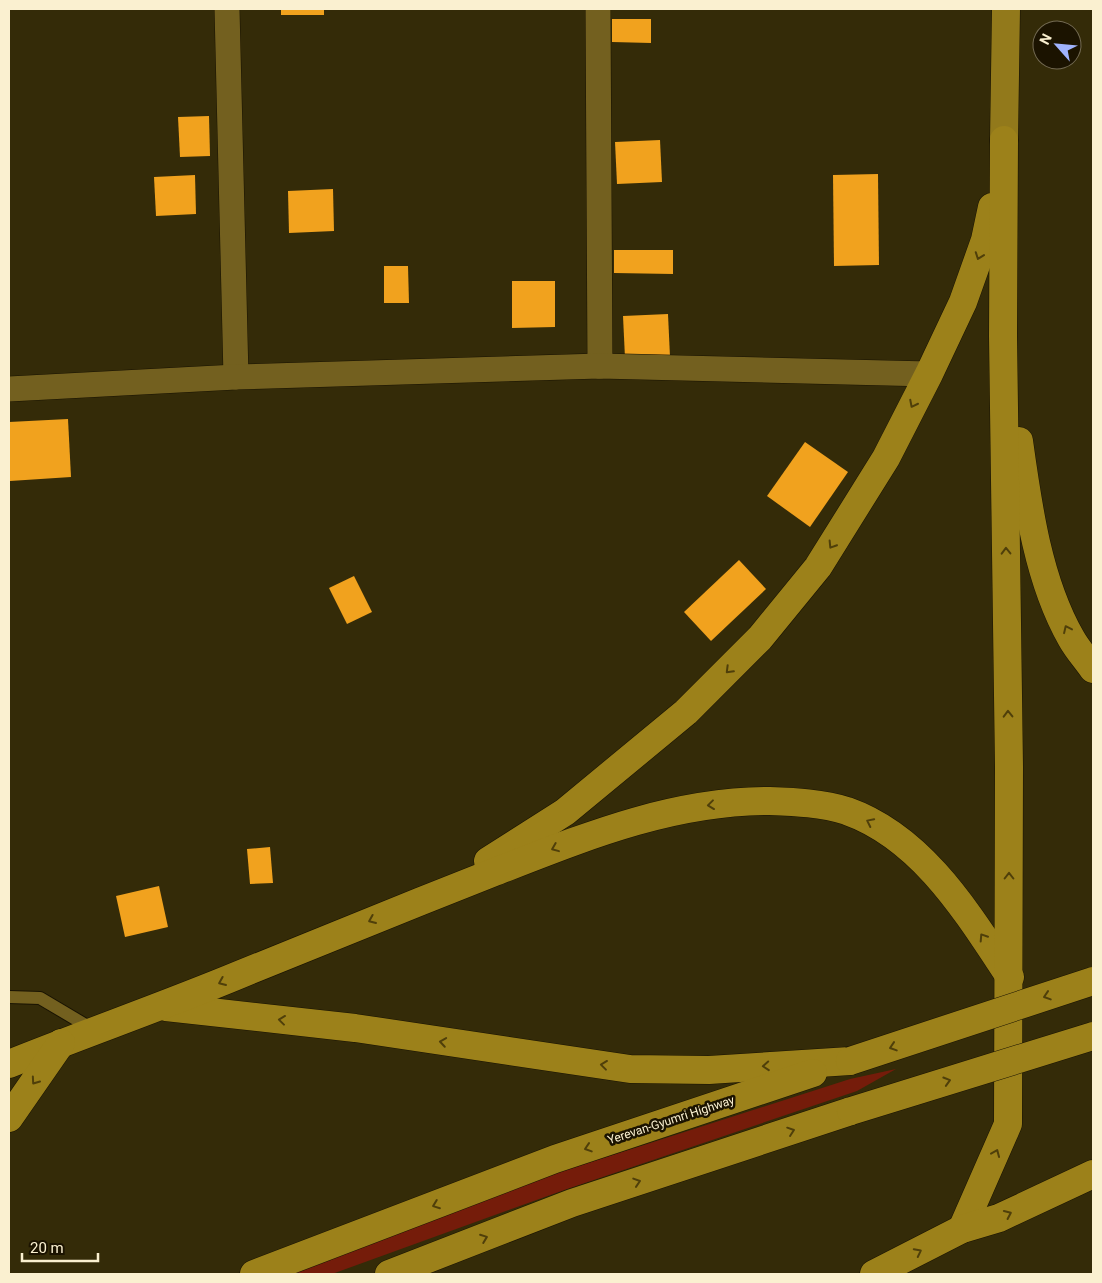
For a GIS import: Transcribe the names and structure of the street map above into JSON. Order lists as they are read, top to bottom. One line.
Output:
{"streets":{"highway":["Yerevan-Gyumri Highway"]},"scale_bar":"20 m","north":"top left"}
